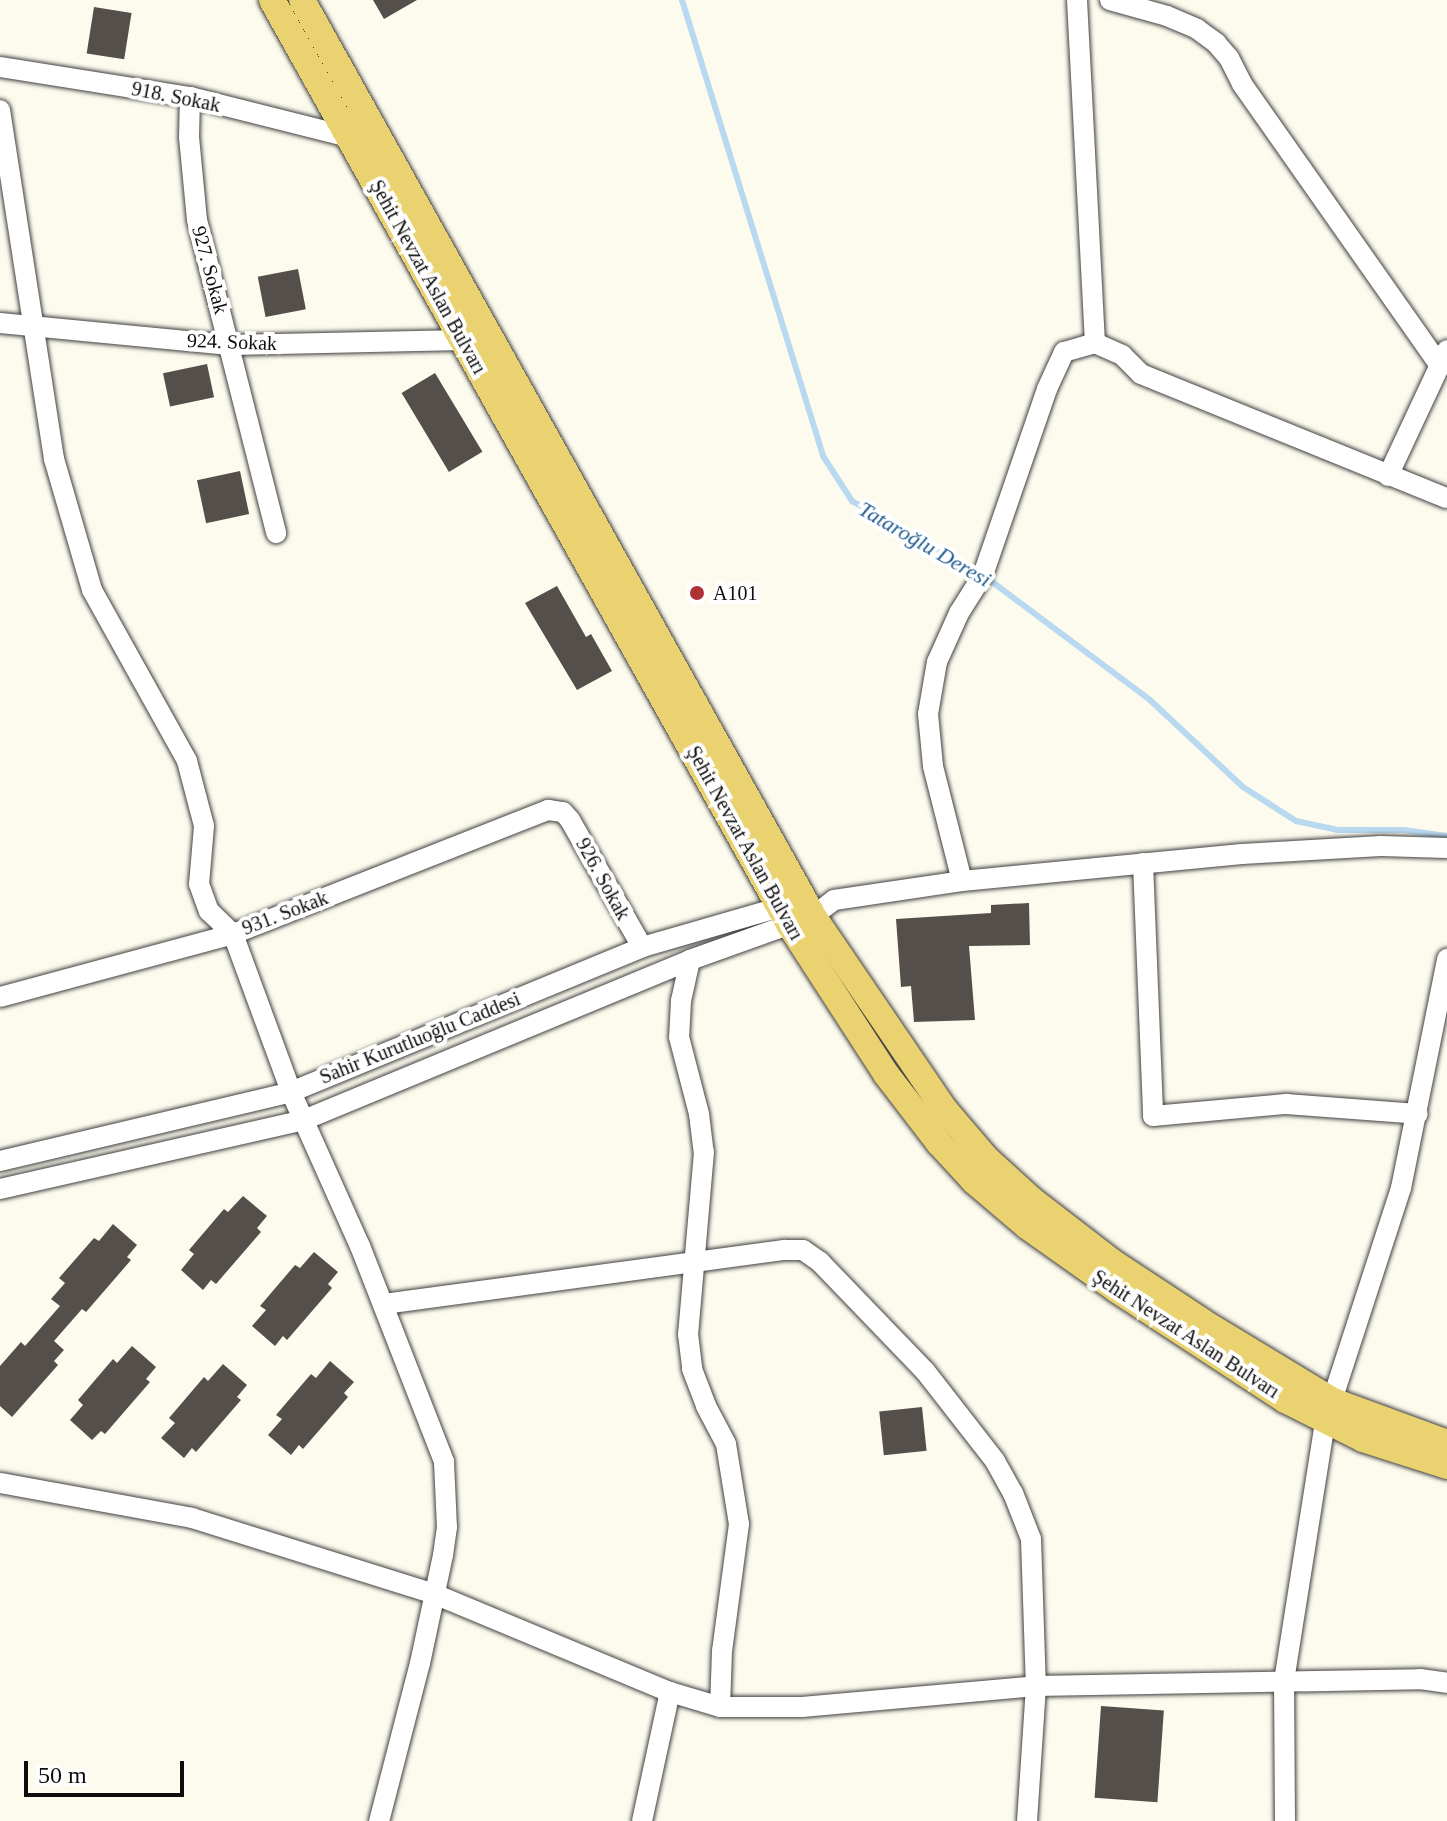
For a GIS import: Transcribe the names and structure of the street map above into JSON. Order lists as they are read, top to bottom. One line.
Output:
{"streets":{"main road":["Şehit Nevzat Aslan Bulvarı"],"street":["918. Sokak","927. Sokak","924. Sokak","926. Sokak","931. Sokak","Sahir Kurutluoğlu Caddesi"]},"crossings":[["918. Sokak","927. Sokak"],["918. Sokak","Şehit Nevzat Aslan Bulvarı"],["927. Sokak","924. Sokak"],["Şehit Nevzat Aslan Bulvarı","924. Sokak"],["Şehit Nevzat Aslan Bulvarı","Sahir Kurutluoğlu Caddesi"],["926. Sokak","931. Sokak"],["926. Sokak","Sahir Kurutluoğlu Caddesi"]],"water":["Tataroğlu Deresi"],"places":["A101"],"scale_bar":"50 m"}
